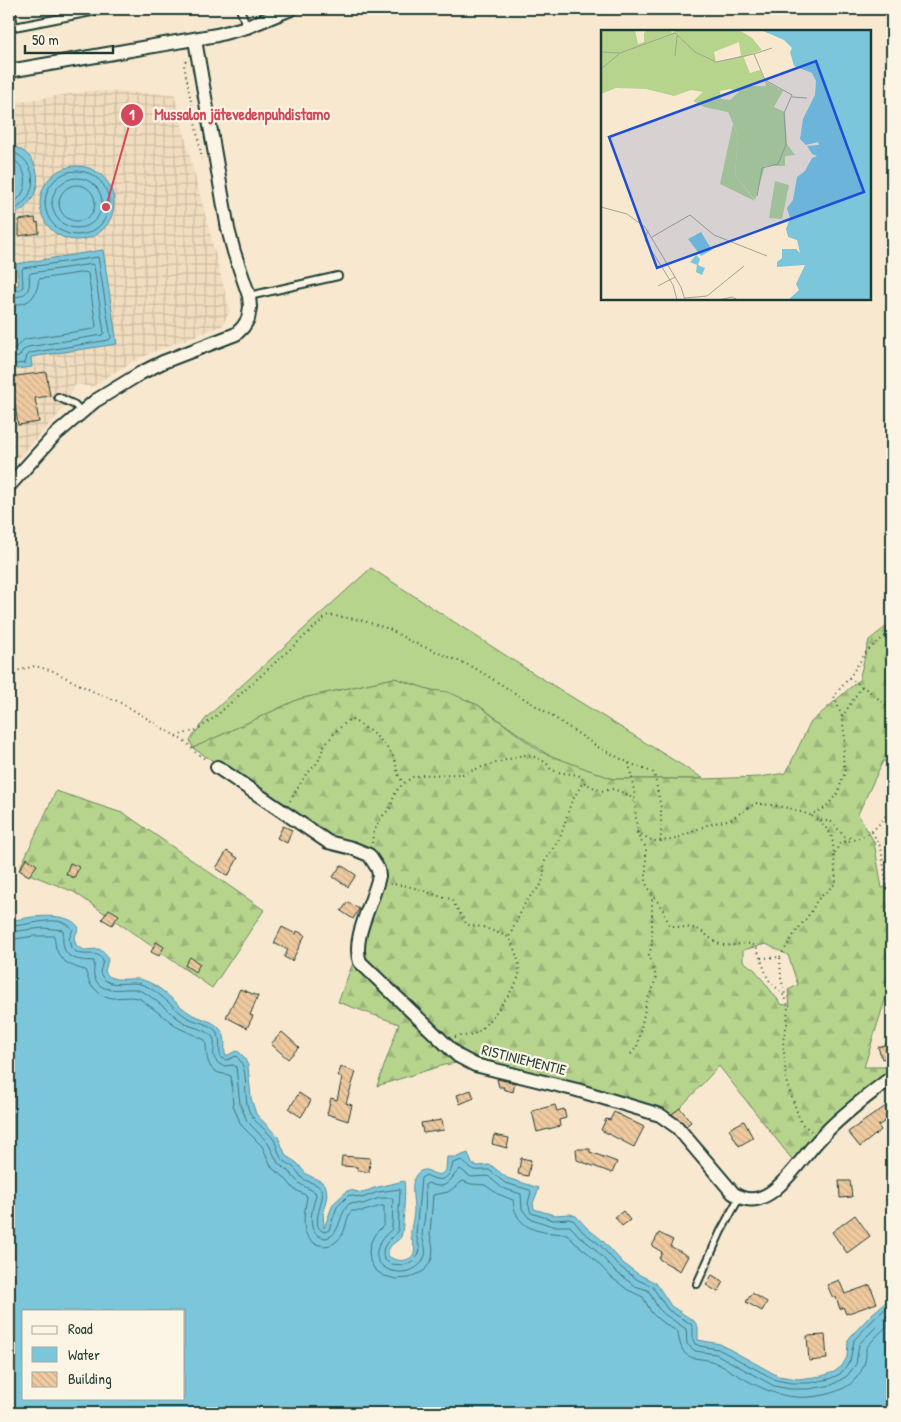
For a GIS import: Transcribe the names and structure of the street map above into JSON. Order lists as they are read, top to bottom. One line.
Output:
{"streets":{"street":["RISTINIEMENTIE"]},"places":["Mussalon jätevedenpuhdistamo"],"legend":["Road","Water","Building"],"scale_bar":"50 m"}
